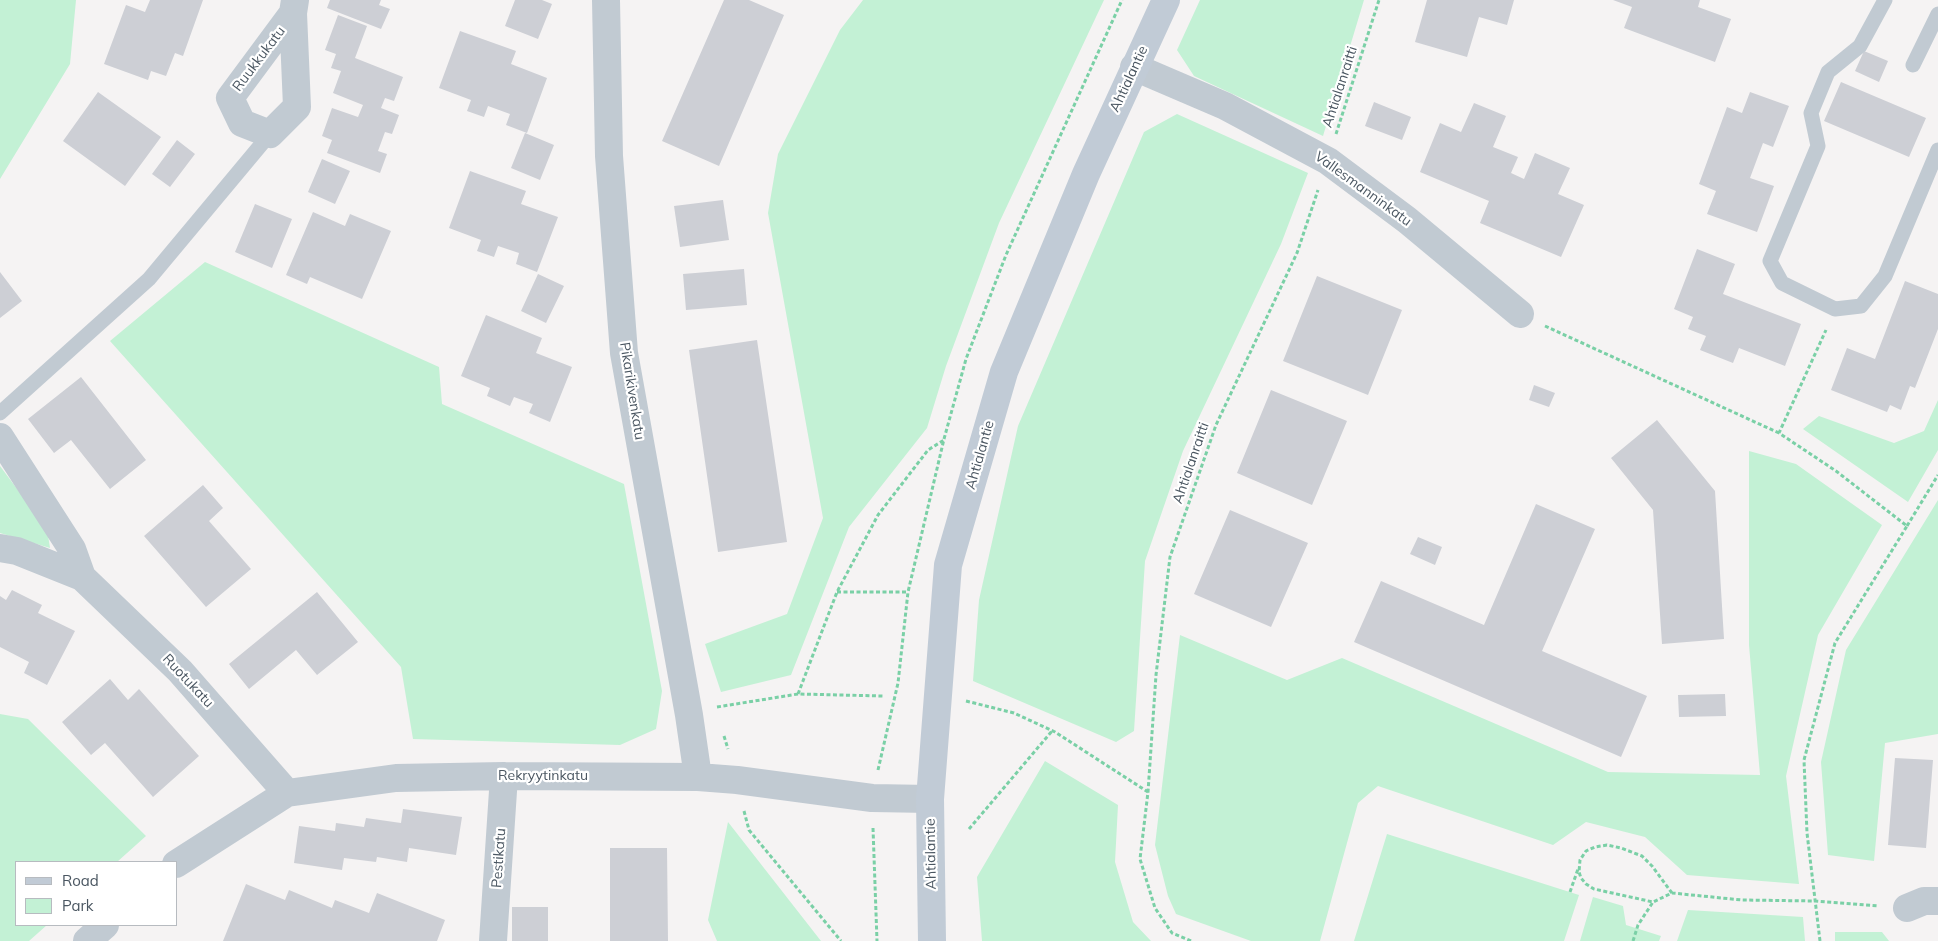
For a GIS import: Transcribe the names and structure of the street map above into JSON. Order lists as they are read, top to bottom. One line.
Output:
{"streets":{"main road":["Ahtialantie"],"street":["Ruukkukatu","Vallesmanninkatu","Pikarikivenkatu","Ruotukatu","Rekryytinkatu","Pestikatu"],"path":["Ahtialanraitti"]},"crossings":[["Ahtialantie","Vallesmanninkatu"],["Ahtialantie","Rekryytinkatu"],["Ahtialanraitti","Vallesmanninkatu"],["Pikarikivenkatu","Rekryytinkatu"],["Ruotukatu","Rekryytinkatu"],["Rekryytinkatu","Pestikatu"]],"legend":["Road","Park"]}
